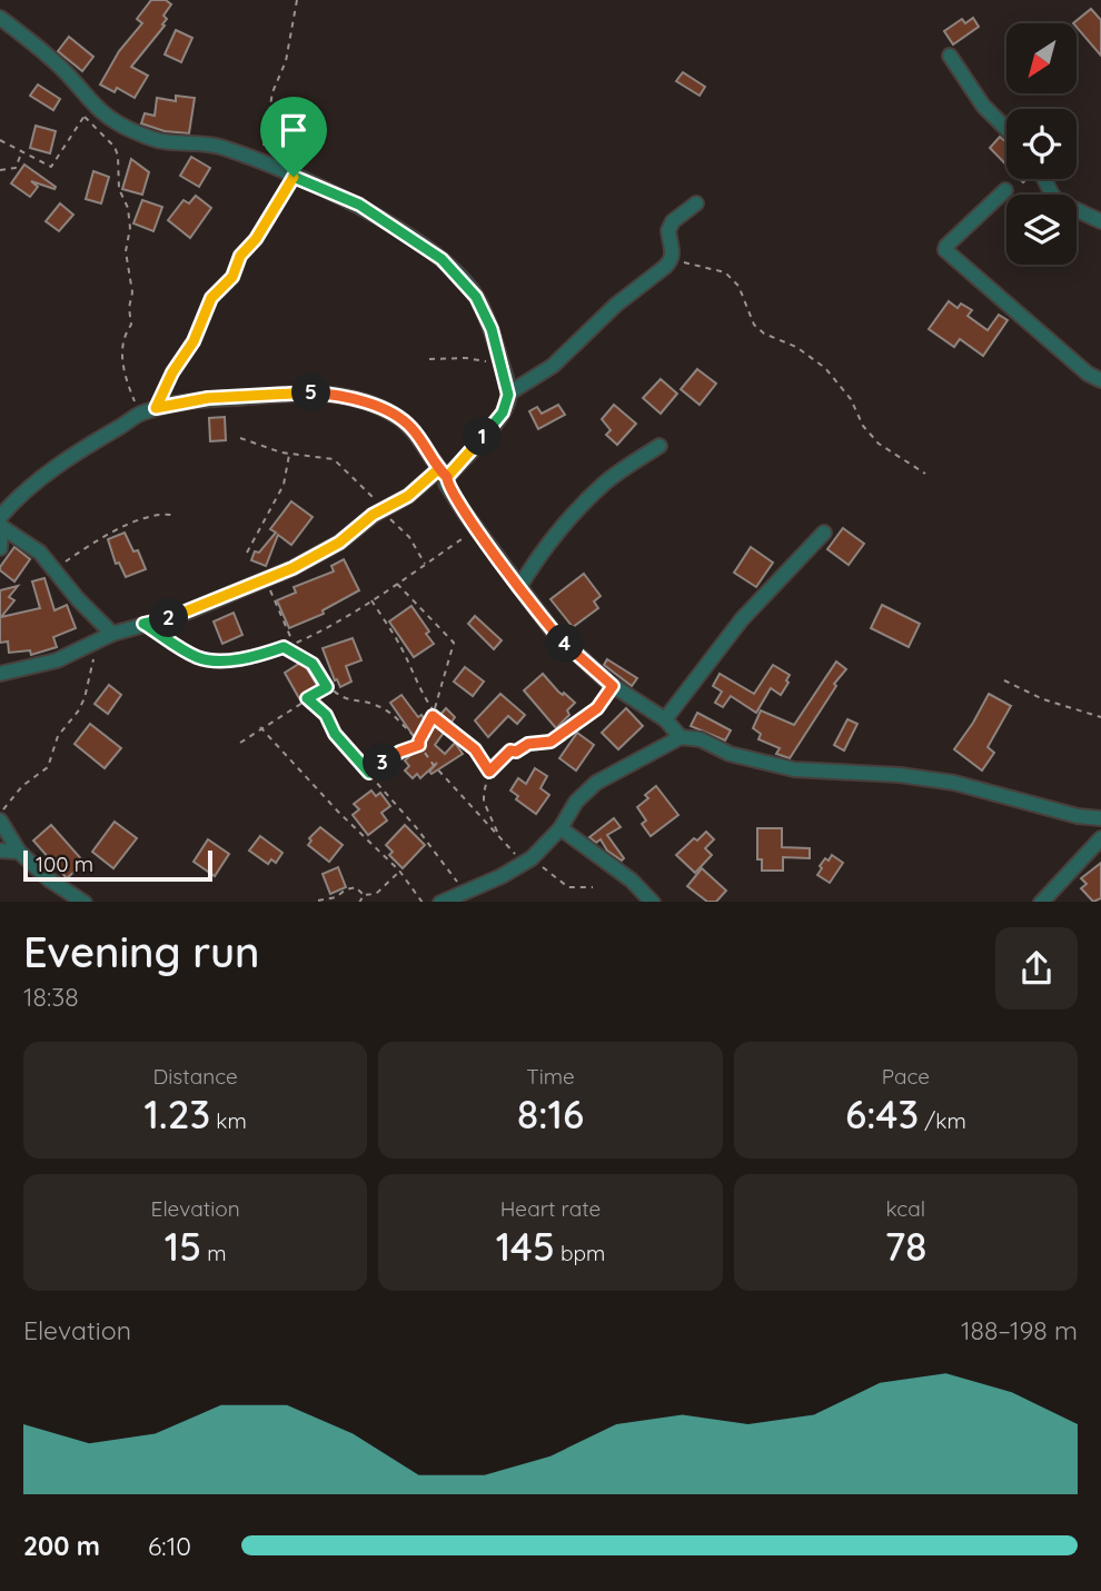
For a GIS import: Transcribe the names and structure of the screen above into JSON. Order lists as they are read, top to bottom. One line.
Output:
{"scale_bar":"100 m","north":"bottom left","page":{"pins":["5","1","2","4","3"],"scale":"100 m","heading":["Evening run","18:38"],"stats":[["Distance","1.23 km"],["Time","8:16"],["Pace","6:43 /km"],["Elevation","15 m"],["Heart rate","145 bpm"],["kcal","78"]],"chart":["Elevation","188–198 m"],"list":[{"name":"200 m","note":"6:10"}]}}
